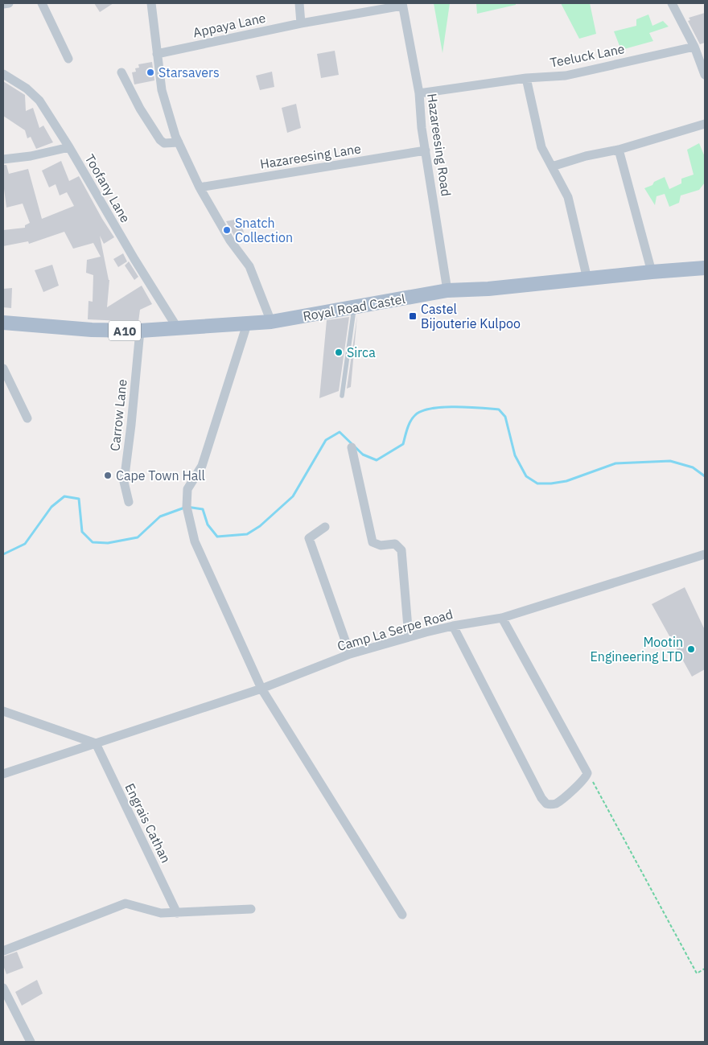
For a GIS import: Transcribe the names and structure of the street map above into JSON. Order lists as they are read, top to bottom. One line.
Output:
{"streets":{"main road":["Royal Road Castel","A10"],"street":["Appaya Lane","Teeluck Lane","Hazareesing Road","Hazareesing Lane","Toofany Lane","Carrow Lane","Camp La Serpe Road","Engrais Cathan"]},"crossings":[["Appaya Lane","Hazareesing Road"],["Teeluck Lane","Hazareesing Road"],["Hazareesing Road","Hazareesing Lane"],["Hazareesing Road","Royal Road Castel"],["Toofany Lane","Royal Road Castel"],["Royal Road Castel","Carrow Lane"],["Camp La Serpe Road","Engrais Cathan"]],"places":{"other":["Starsavers","Snatch Collection","Sirca","Cape Town Hall","Mootin Engineering LTD"],"transit":["Castel Bijouterie Kulpoo"]}}
